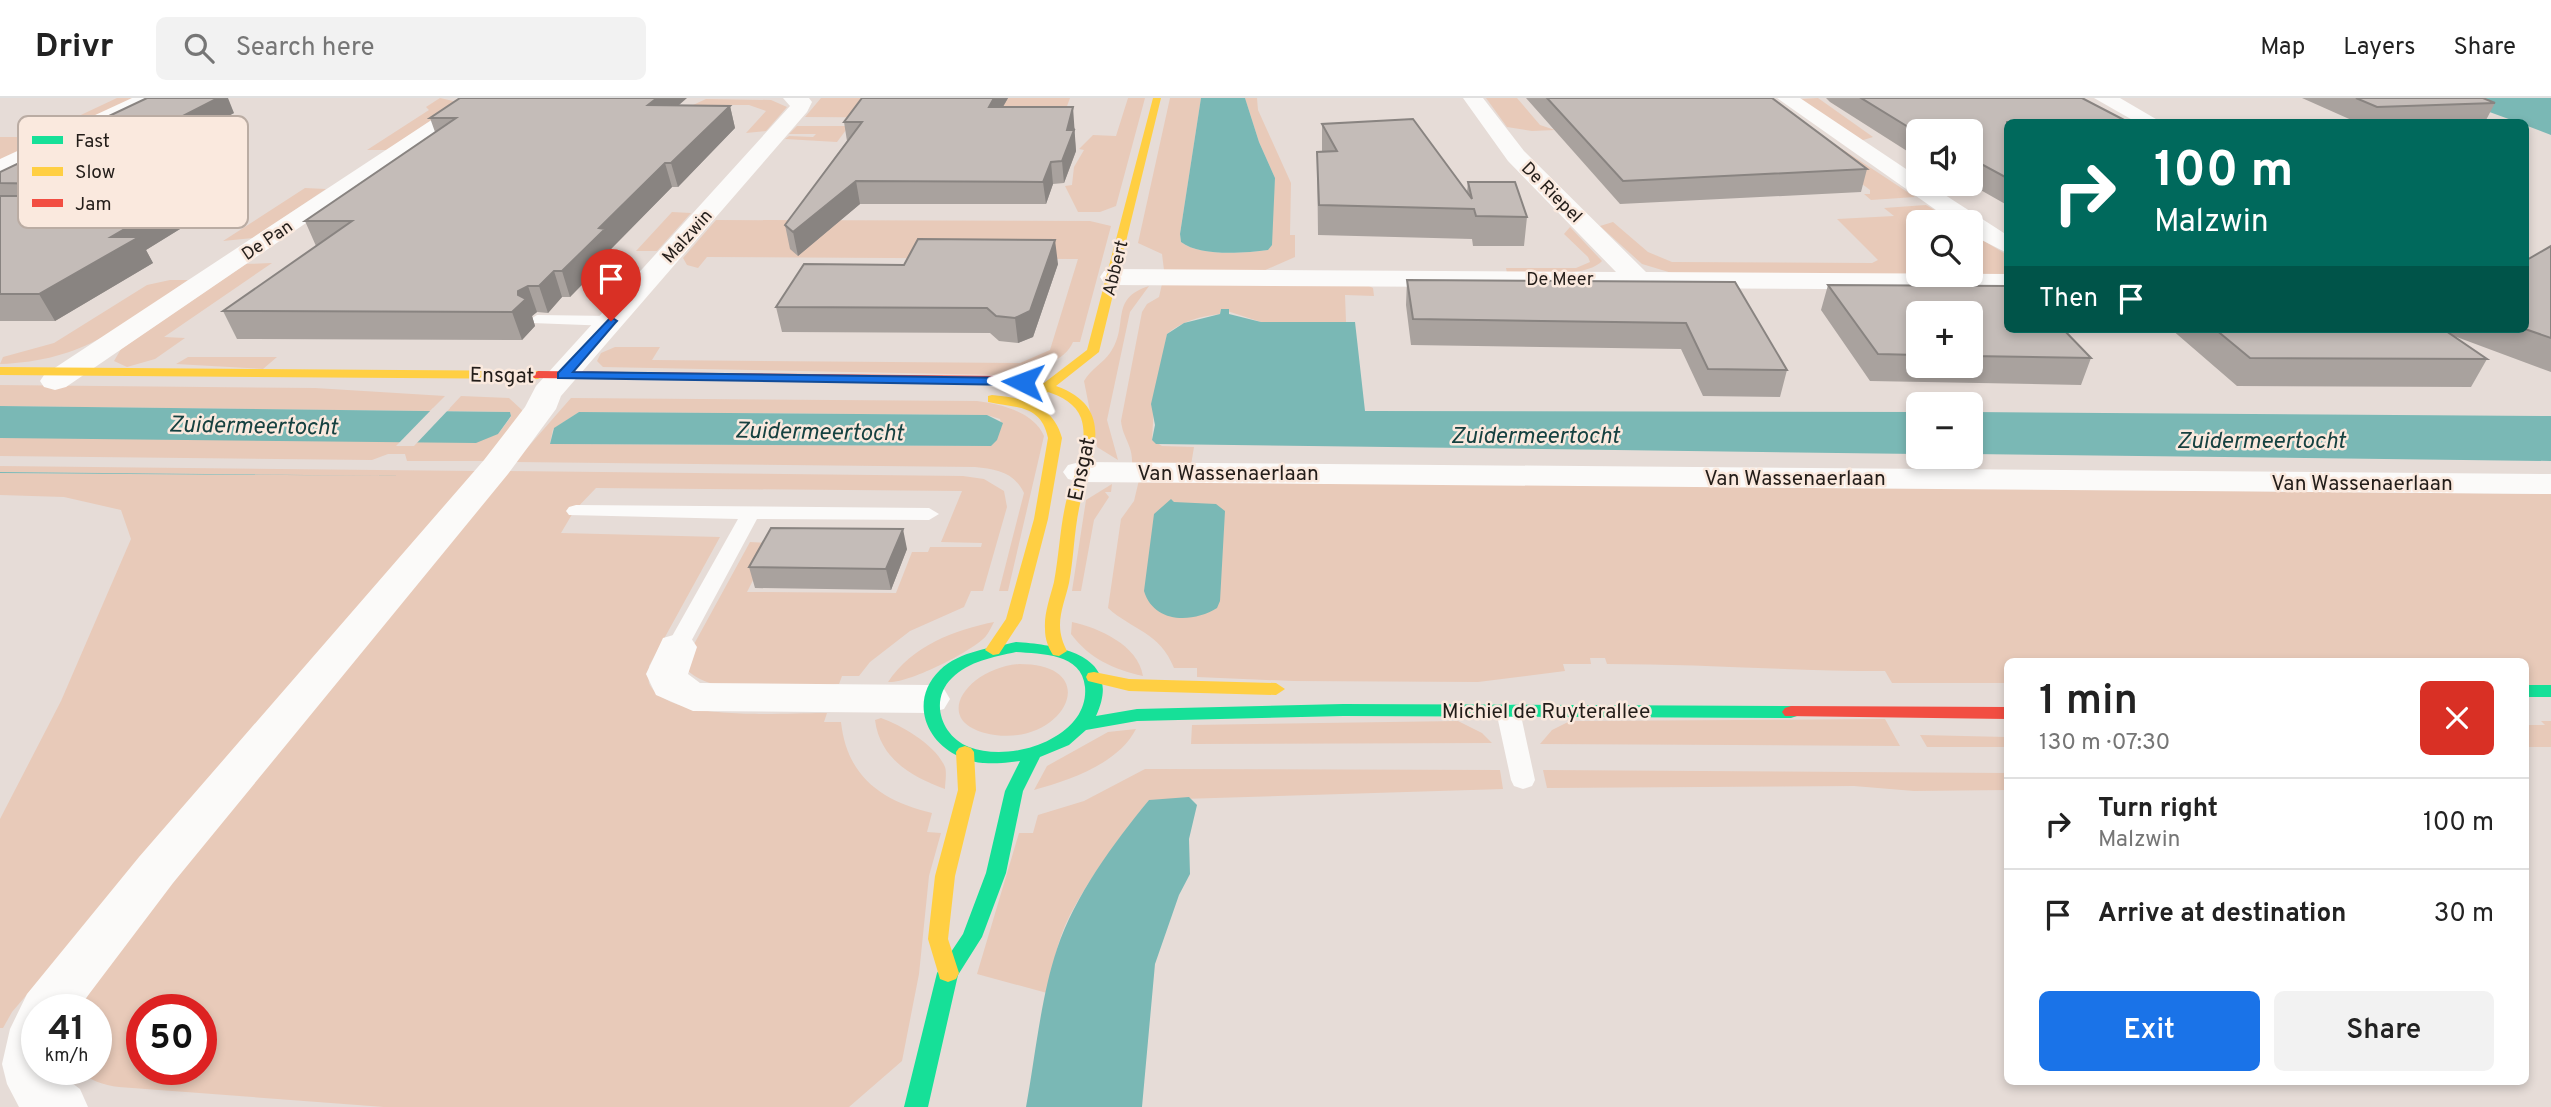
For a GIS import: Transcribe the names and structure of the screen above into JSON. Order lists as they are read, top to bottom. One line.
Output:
{"streets":{"main road":["Abbert","Ensgat","Michiel de Ruyterallee"],"street":["De Riepel","Malzwin","De Pan","De Meer","Van Wassenaerlaan"]},"crossings":[["De Riepel","De Meer"],["Malzwin","Ensgat"],["De Pan","Ensgat"],["Abbert","De Meer"],["Abbert","Ensgat"],["Ensgat","Van Wassenaerlaan"],["Ensgat","Michiel de Ruyterallee"]],"water":["Zuidermeertocht"],"legend":["Fast","Slow","Jam"],"page":{"header":"Drivr","search":"Search here","nav":["Map","Layers","Share"],"map_buttons":["+","−"],"turn":["100 m","Malzwin"],"then":"Then","heading":["1 min","130 m · 07:30"],"list":[{"name":"Turn right","note":"Malzwin","value":"100 m"},{"name":"Arrive at destination","value":"30 m"}],"buttons":["Exit","Share"],"speed":"41 km/h","limit":"50"}}
